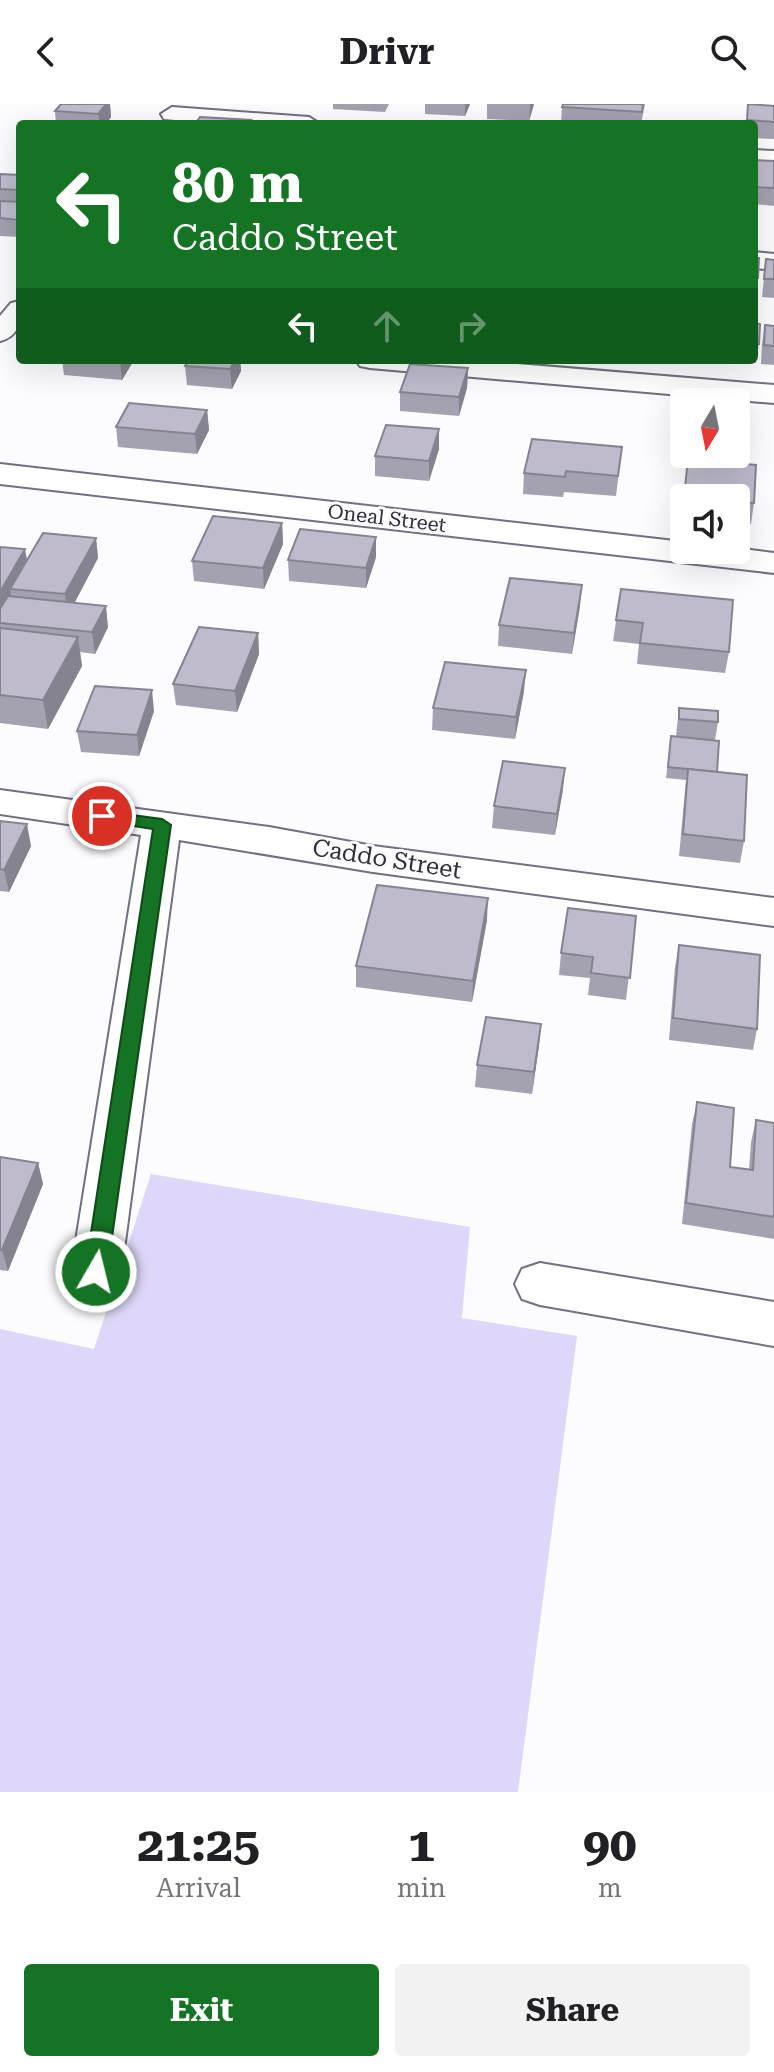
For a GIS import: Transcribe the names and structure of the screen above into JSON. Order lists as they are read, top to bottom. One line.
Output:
{"streets":{"street":["Oneal Street","Caddo Street"]},"north":"bottom","page":{"header":"Drivr","turn":["80 m","Caddo Street"],"eta":["21:25","Arrival","1","min","90","m"],"buttons":["Exit","Share"]}}
